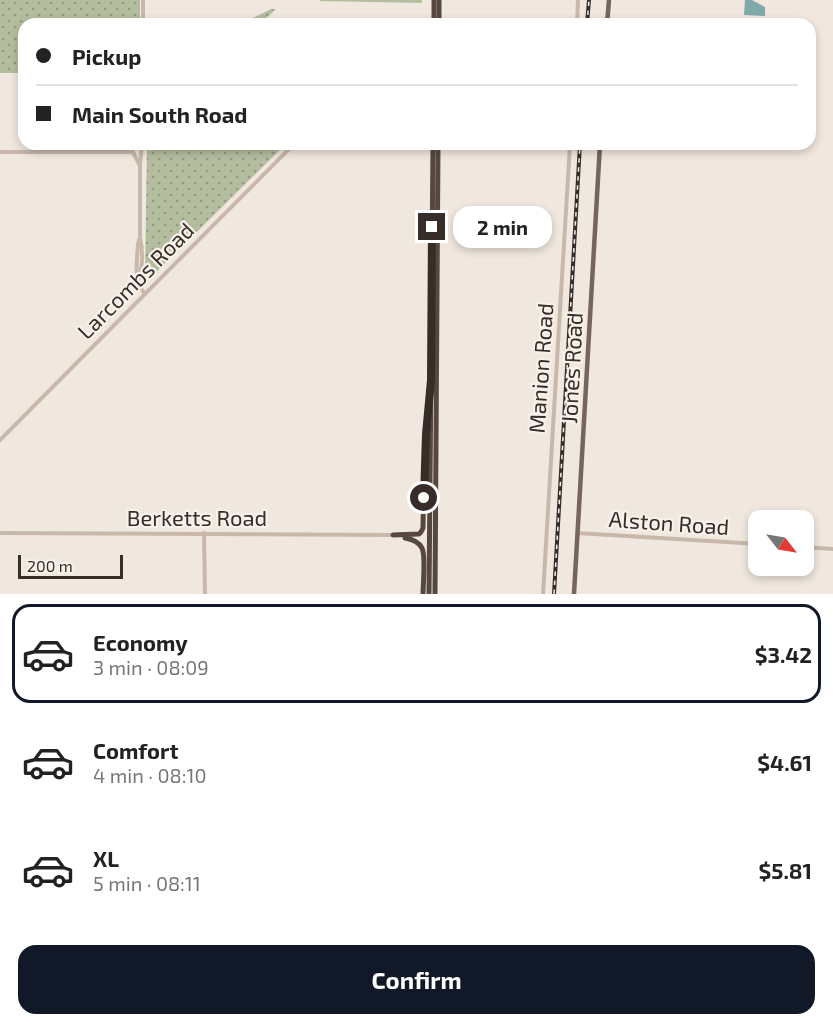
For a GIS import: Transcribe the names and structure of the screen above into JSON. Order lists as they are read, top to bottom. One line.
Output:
{"streets":{"main road":["Jones Road"],"street":["Larcombs Road","Manion Road","Berketts Road","Alston Road"]},"crossings":[["Jones Road","Alston Road"]],"scale_bar":"200 m","north":"bottom right","page":{"banner":["Pickup","Main South Road"],"bubble":"2 min","scale":"200 m","list":[{"name":"Economy","note":"3 min · 08:09","value":"$3.42"},{"name":"Comfort","note":"4 min · 08:10","value":"$4.61"},{"name":"XL","note":"5 min · 08:11","value":"$5.81"}],"buttons":"Confirm"}}
